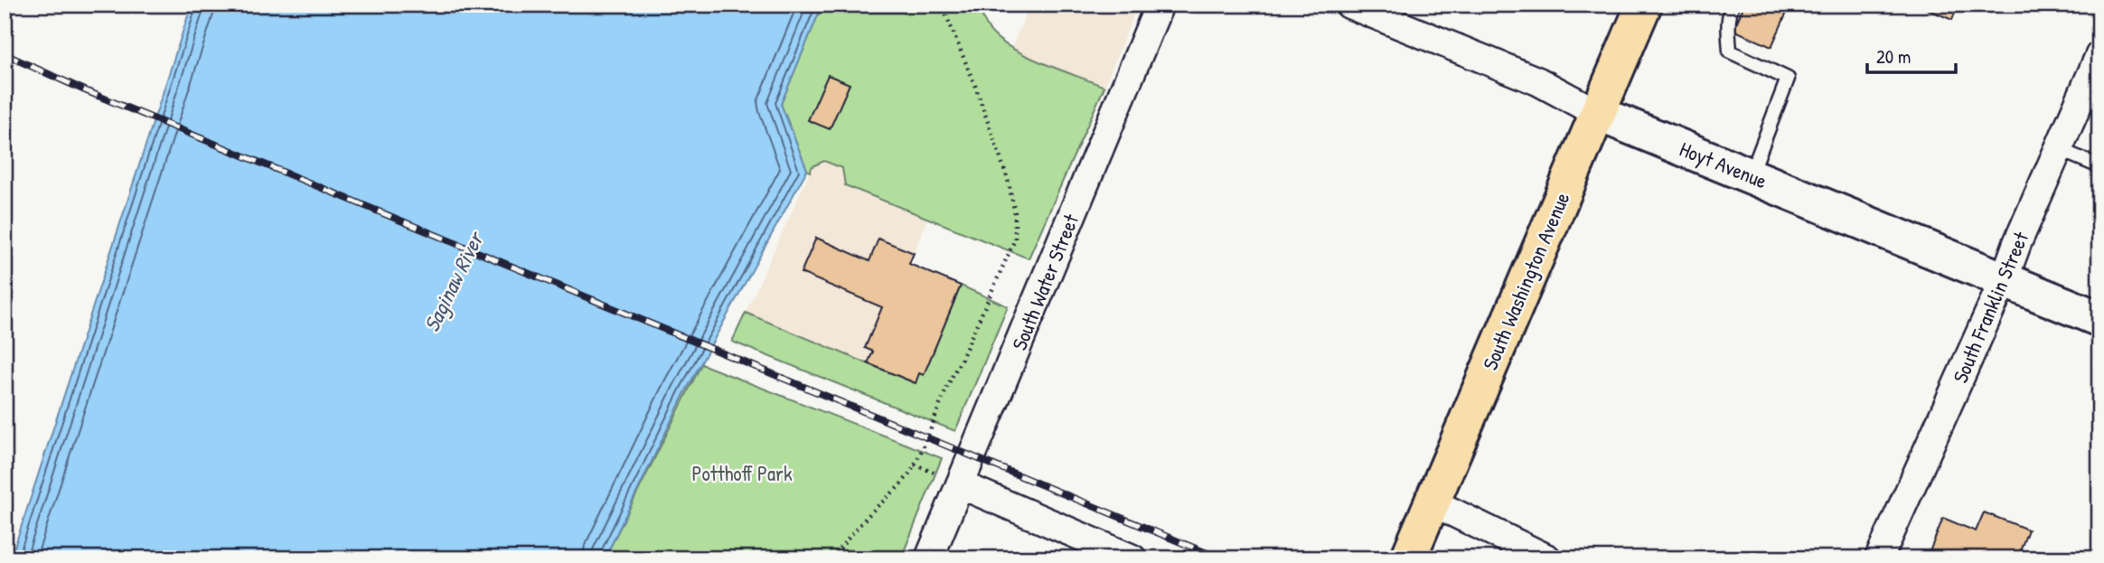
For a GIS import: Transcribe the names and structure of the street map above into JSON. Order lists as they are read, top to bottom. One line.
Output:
{"streets":{"main road":["South Washington Avenue"],"street":["Hoyt Avenue","South Water Street","South Franklin Street"]},"crossings":[["Hoyt Avenue","South Washington Avenue"],["Hoyt Avenue","South Franklin Street"]],"water":["Saginaw River"],"parks":["Potthoff Park"],"scale_bar":"20 m"}
